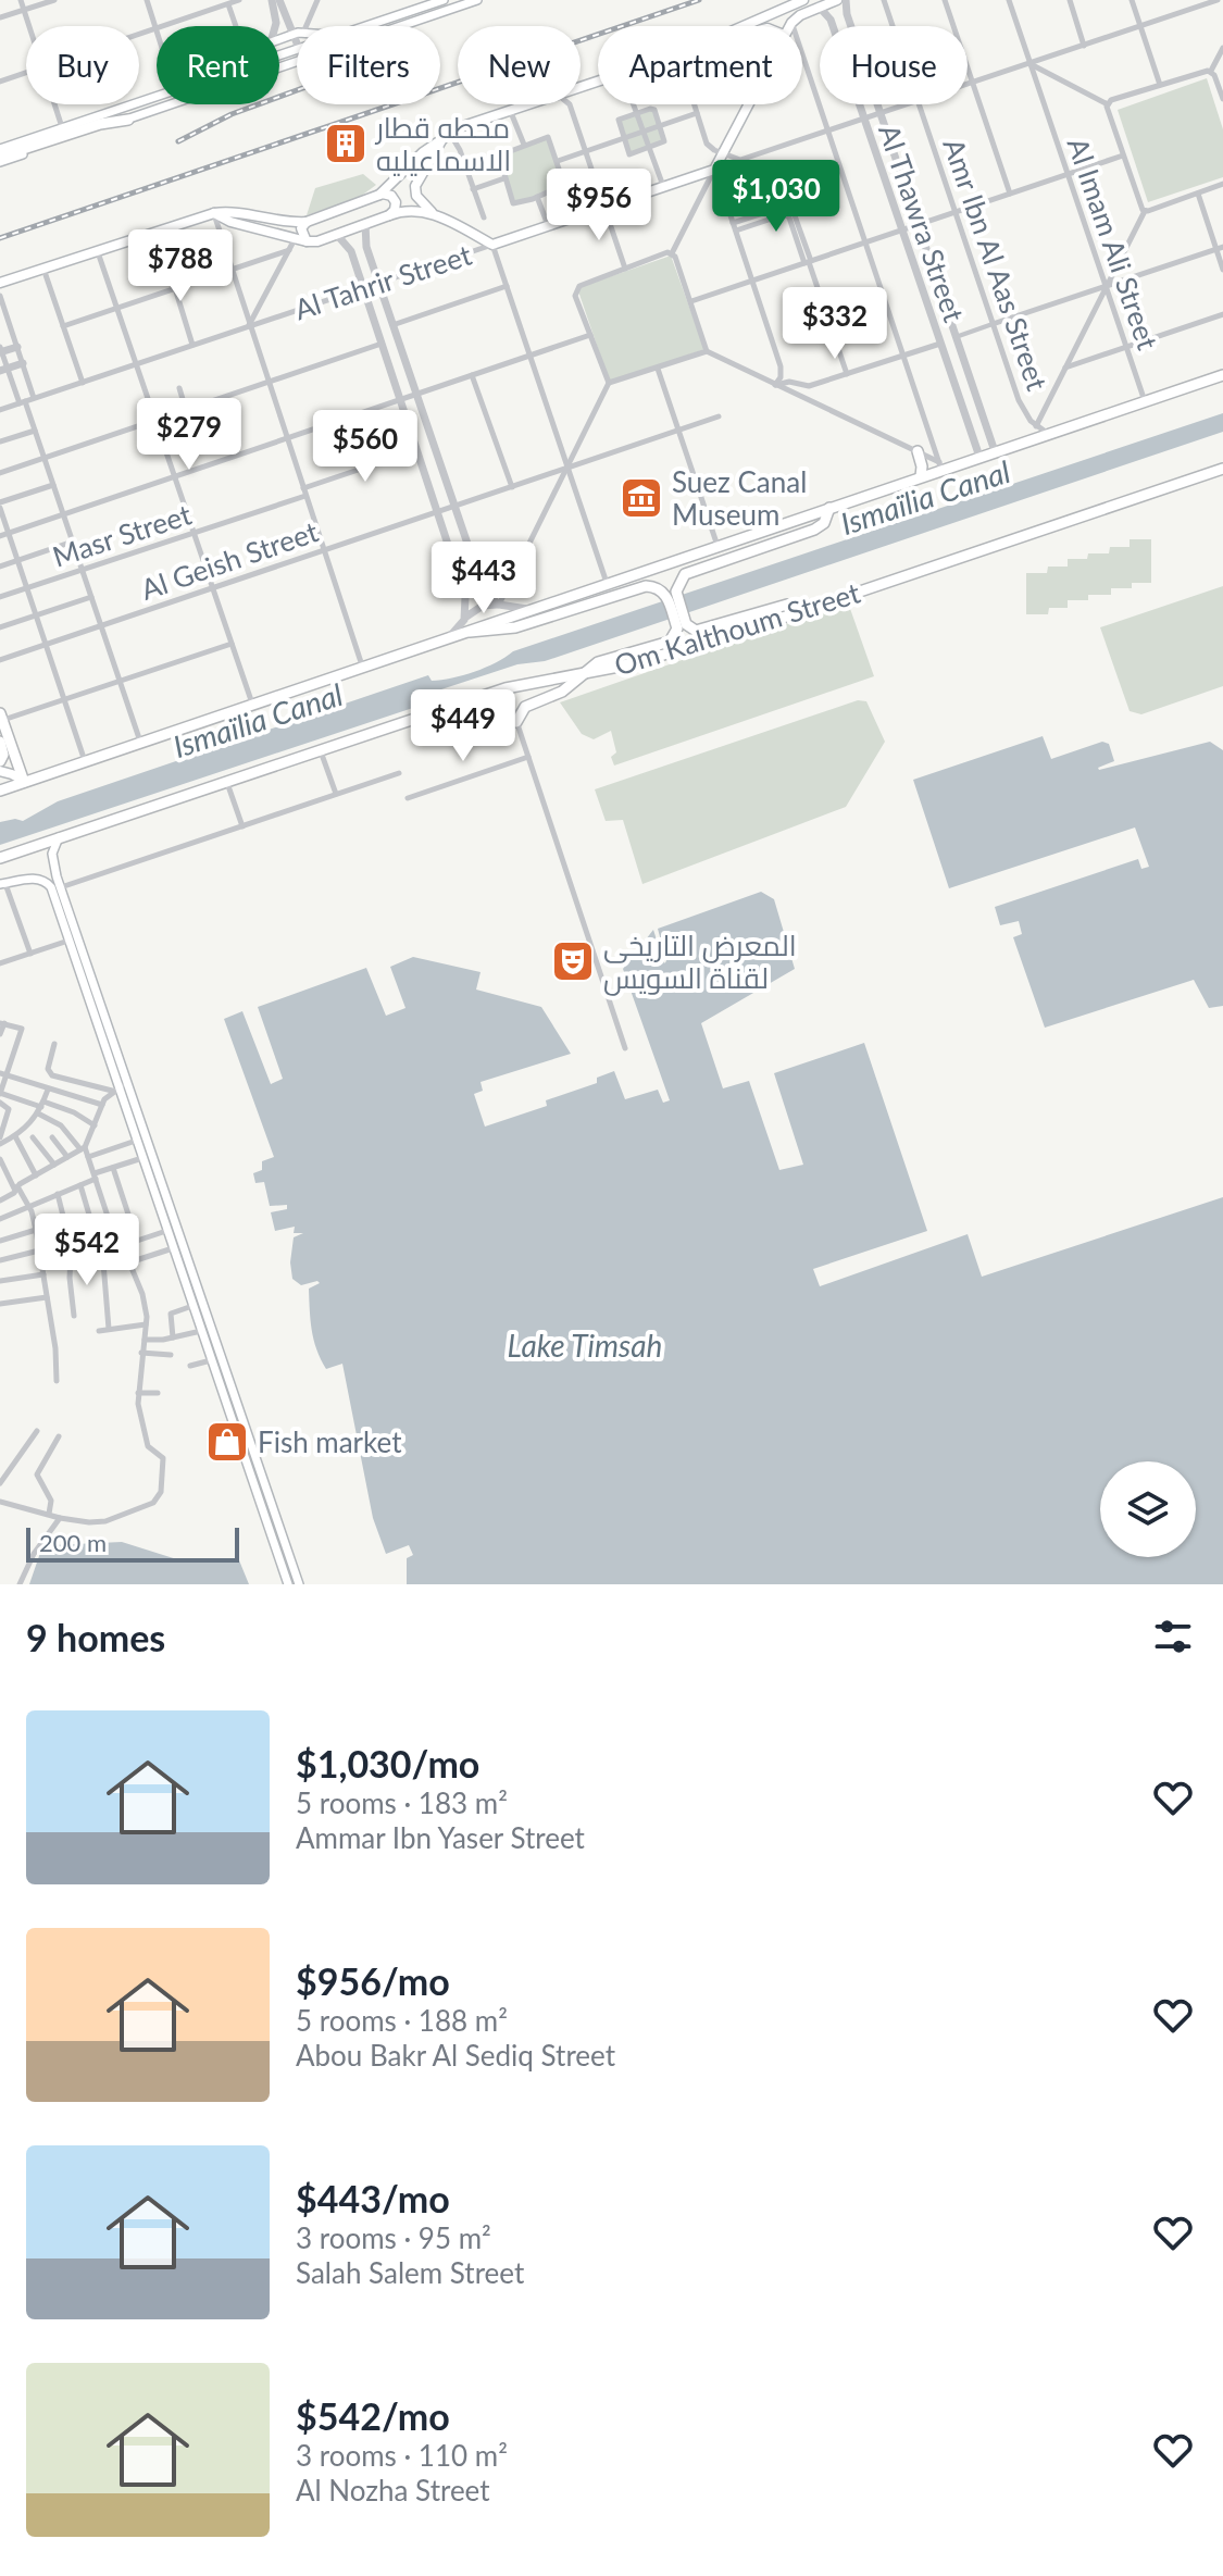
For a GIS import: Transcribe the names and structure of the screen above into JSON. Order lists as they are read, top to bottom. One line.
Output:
{"streets":{"highway":["Om Kalthoum Street"],"main road":["Al Tahrir Street"],"street":["Al Thawra Street","Al Imam Ali Street","Amr Ibn Al Aas Street","Masr Street","Al Geish Street"]},"water":["Ismaïlia Canal","Lake Timsah"],"places":{"building":["محطه قطار الاسماعيليه"],"museum":["Suez Canal Museum"],"theatre":["المعرض التاريخى لقناة السويس"],"shop":["Fish market"]},"scale_bar":"200 m","page":{"chip":["Buy","Rent","Filters","New","Apartment","House"],"price":["$1,030","$956","$788","$332","$279","$560","$443","$449","$542"],"scale":"200 m","heading":"9 homes","list":[{"name":"$1,030/mo","note":"5 rooms · 183 m² · Ammar Ibn Yaser Street"},{"name":"$956/mo","note":"5 rooms · 188 m² · Abou Bakr Al Sediq Street"},{"name":"$443/mo","note":"3 rooms · 95 m² · Salah Salem Street"},{"name":"$542/mo","note":"3 rooms · 110 m² · Al Nozha Street"}]}}
